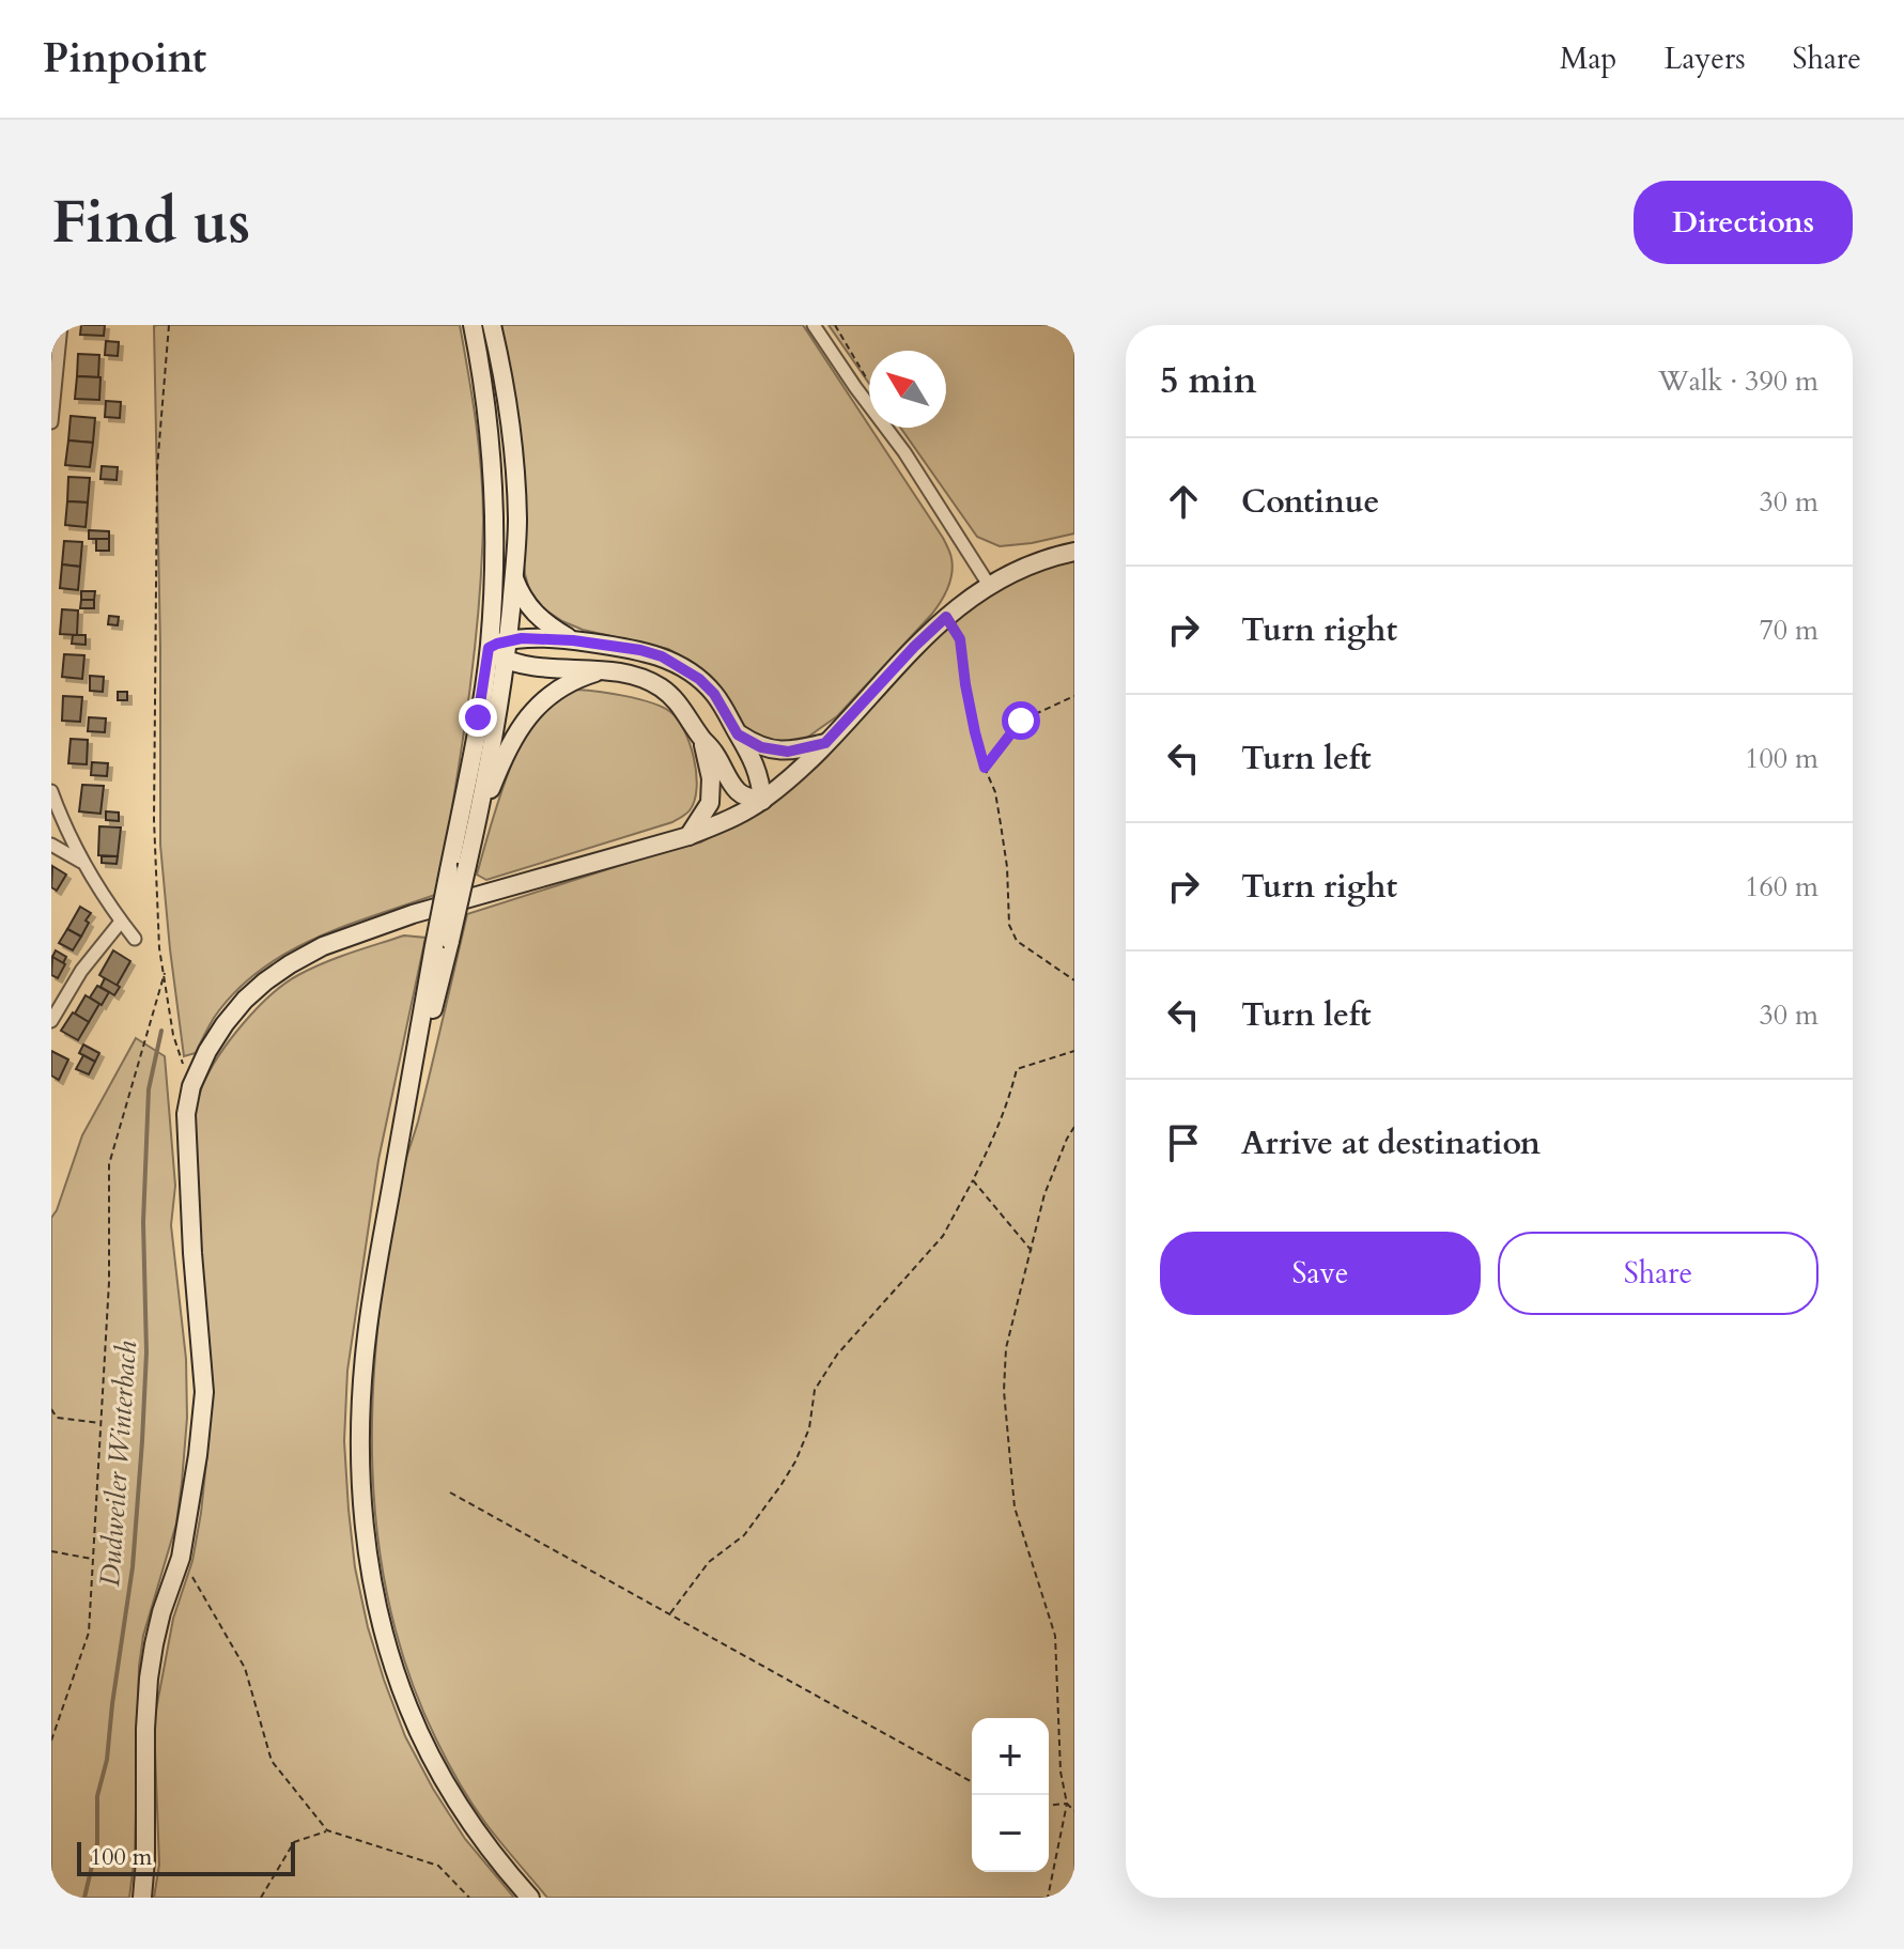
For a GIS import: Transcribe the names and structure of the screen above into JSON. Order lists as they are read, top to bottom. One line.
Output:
{"water":["Dudweiler Winterbach"],"scale_bar":"100 m","north":"top left","page":{"header":"Pinpoint","nav":["Map","Layers","Share"],"buttons":["Directions",["Save","Share"]],"title":"Find us","heading":["5 min","Walk · 390 m"],"list":[["Continue","30 m"],["Turn right","70 m"],["Turn left","100 m"],["Turn right","160 m"],["Turn left","30 m"],"Arrive at destination"],"map_buttons":["+","−"],"scale":"100 m"}}
